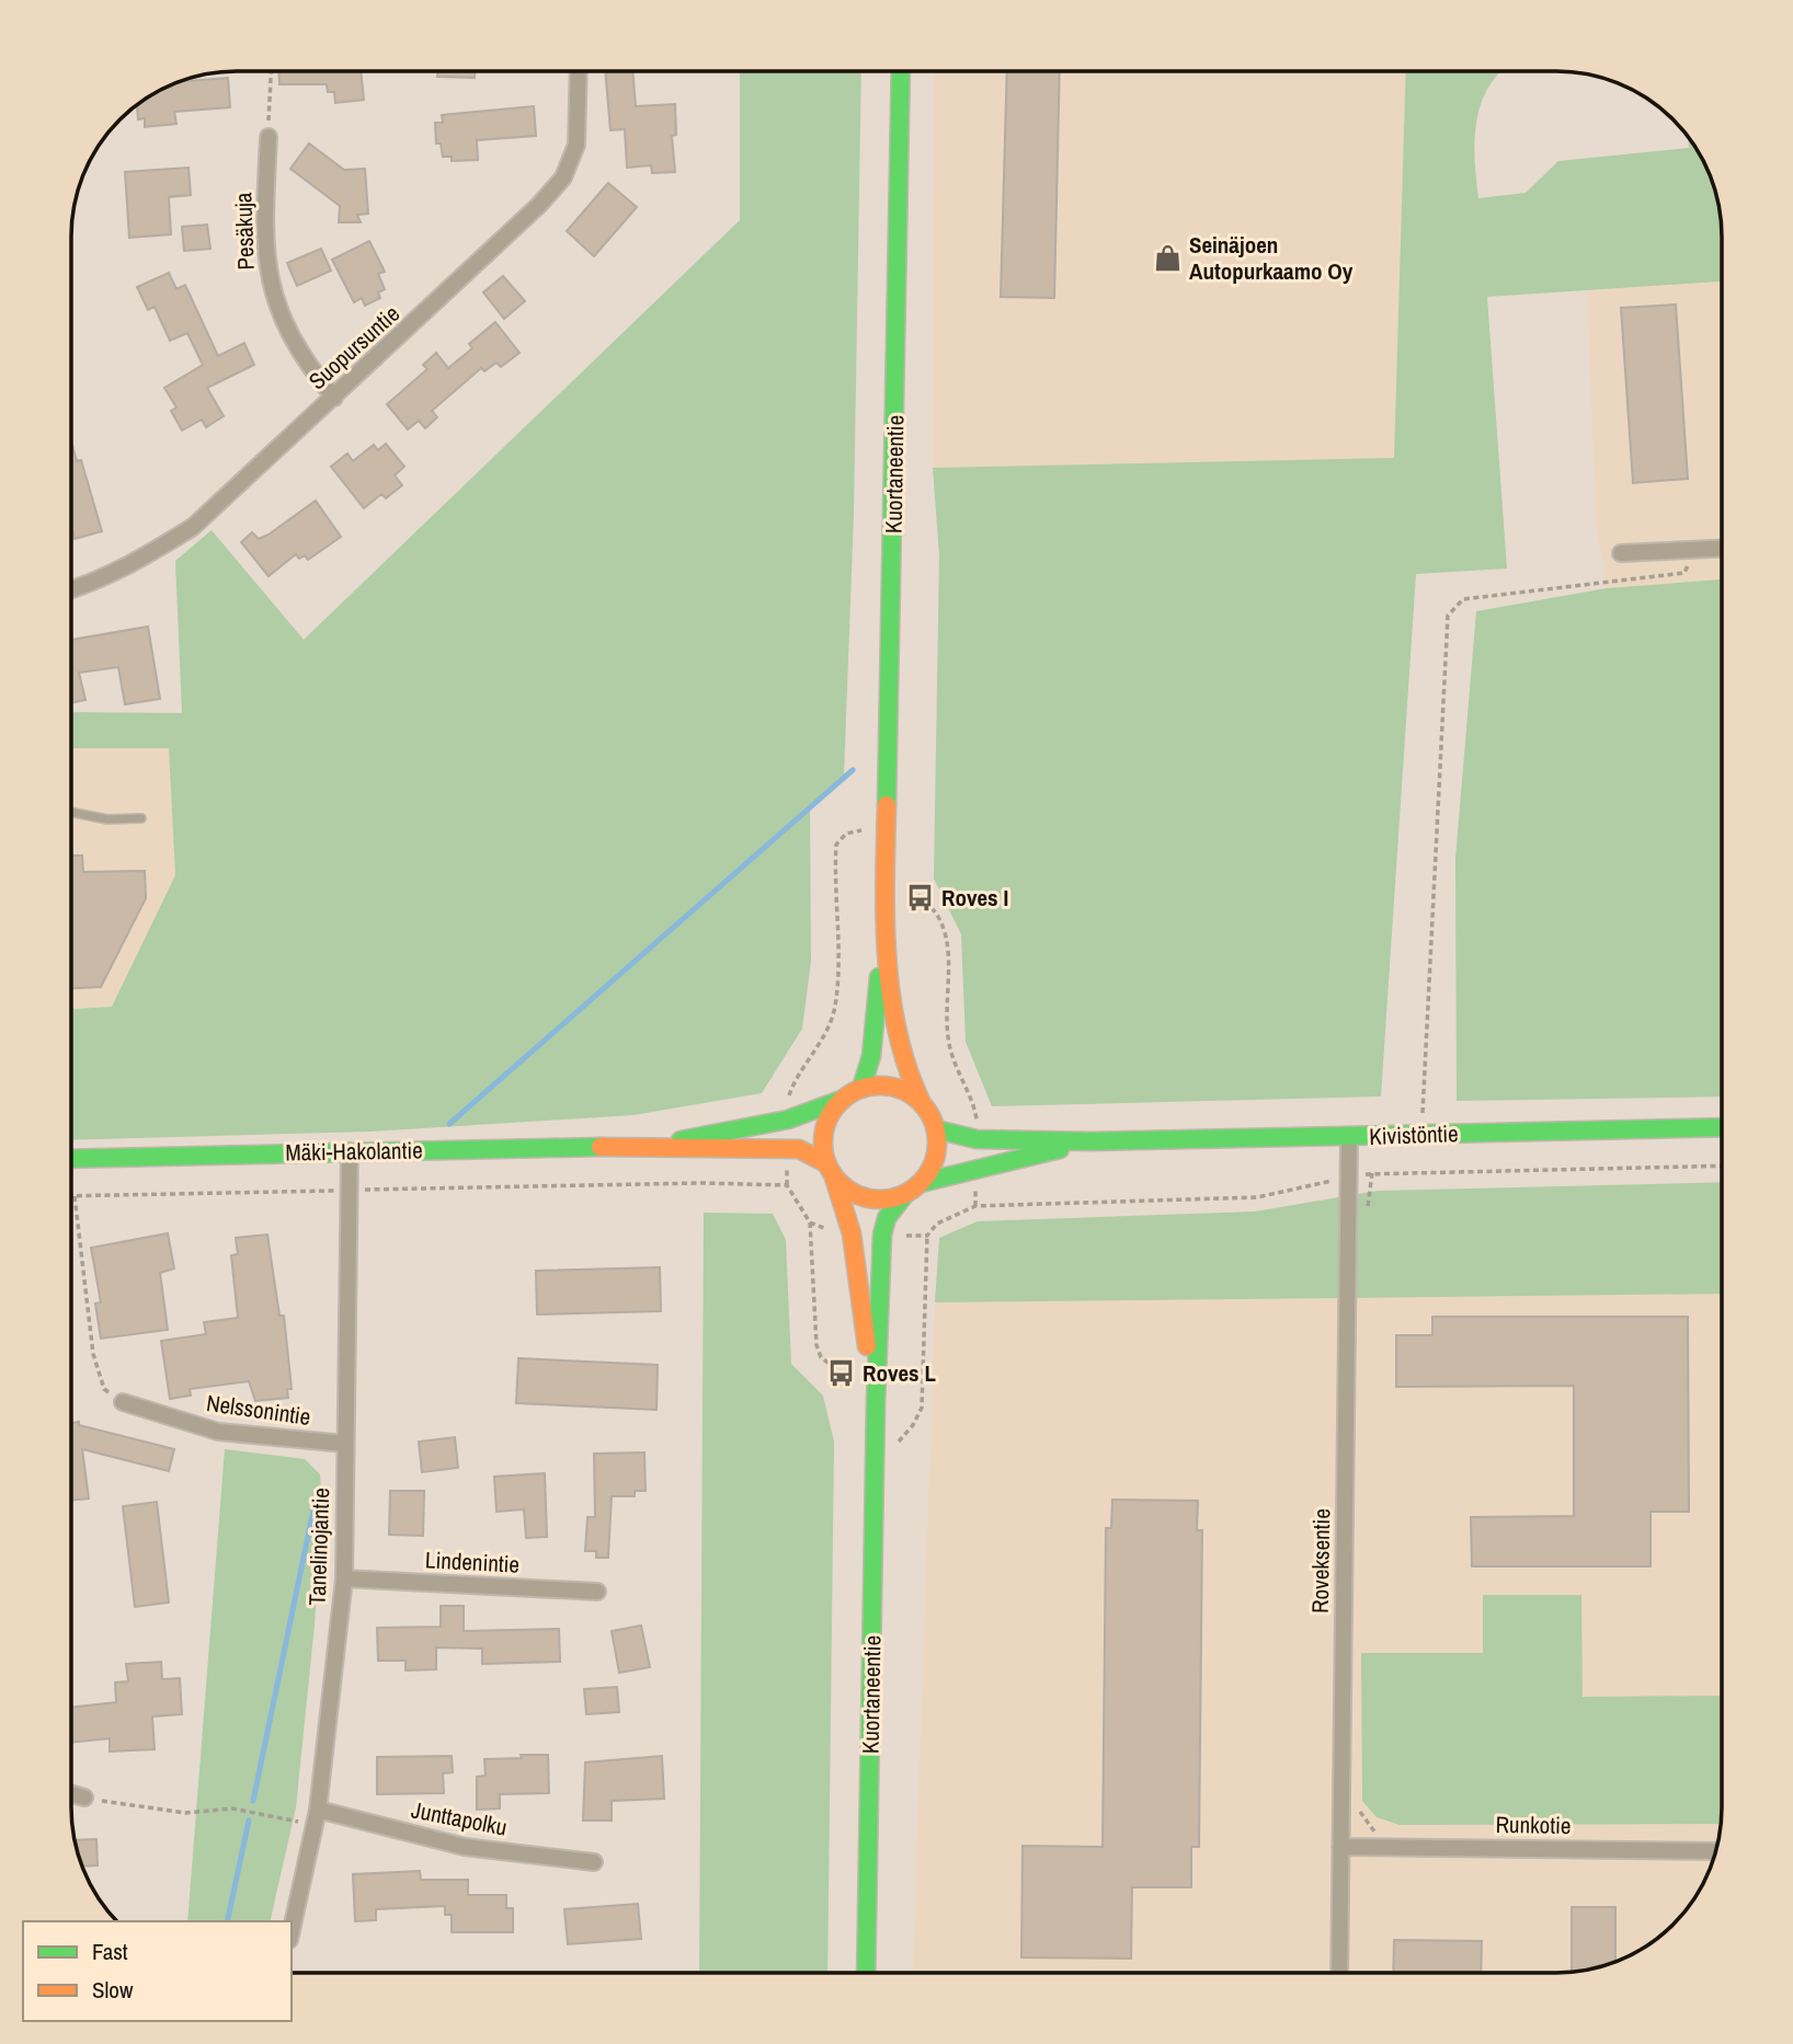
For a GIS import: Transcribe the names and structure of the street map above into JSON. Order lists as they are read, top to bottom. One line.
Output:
{"streets":{"main road":["Kuortaneentie","Kivistöntie","Mäki-Hakolantie"],"street":["Pesäkuja","Suopursuntie","Nelssonintie","Tanelinojantie","Roveksentie","Lindenintie","Junttapolku","Runkotie"]},"crossings":[["Pesäkuja","Suopursuntie"],["Kuortaneentie","Kivistöntie"],["Kuortaneentie","Mäki-Hakolantie"],["Kivistöntie","Mäki-Hakolantie"],["Kivistöntie","Roveksentie"],["Mäki-Hakolantie","Tanelinojantie"],["Nelssonintie","Tanelinojantie"],["Tanelinojantie","Lindenintie"],["Tanelinojantie","Junttapolku"],["Roveksentie","Runkotie"]],"places":{"shop":["Seinäjoen Autopurkaamo Oy"],"bus stop":["Roves I","Roves L"]},"legend":["Fast","Slow"]}
